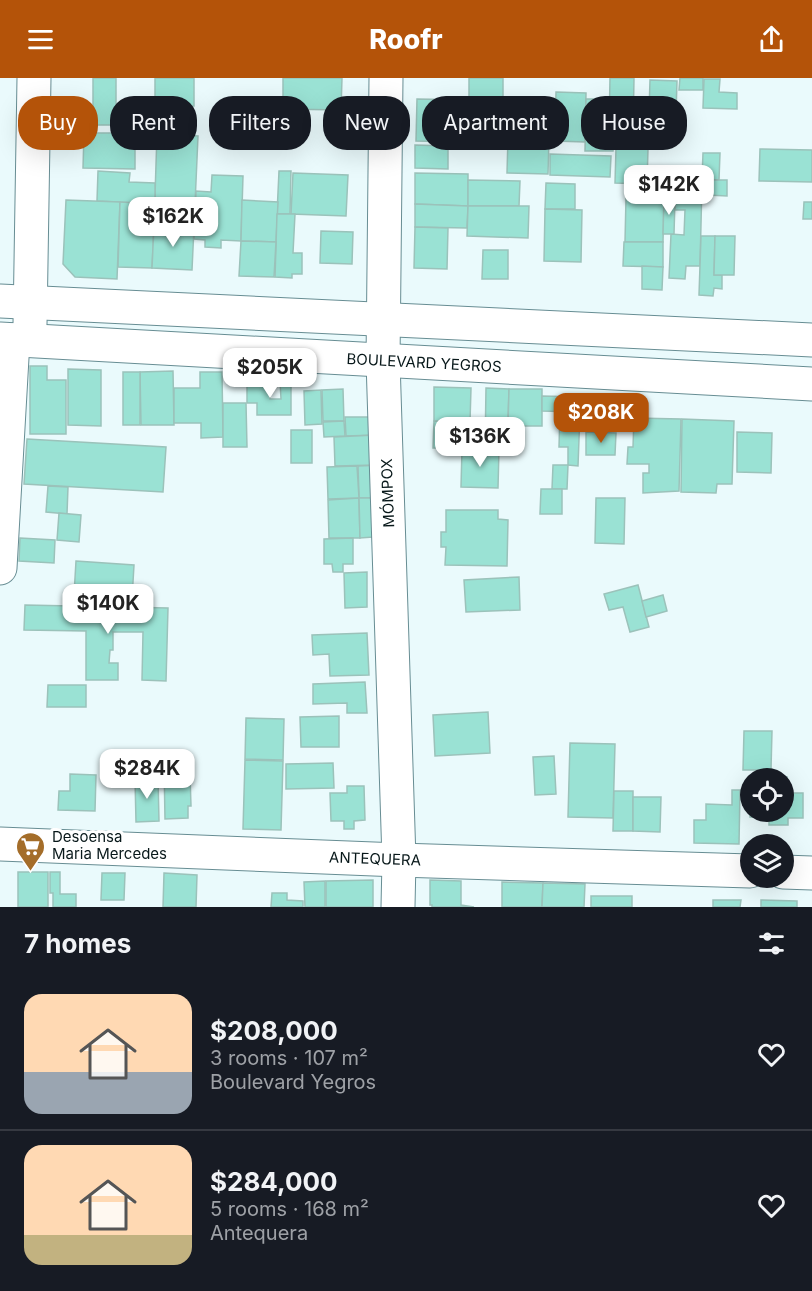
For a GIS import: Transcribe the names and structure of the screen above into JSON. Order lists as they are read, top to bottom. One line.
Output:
{"streets":{"street":["BOULEVARD YEGROS","MÓMPOX","ANTEQUERA"]},"crossings":[["BOULEVARD YEGROS","MÓMPOX"],["MÓMPOX","ANTEQUERA"]],"places":{"supermarket":["Desoensa Maria Mercedes"]},"page":{"header":"Roofr","chip":["Buy","Rent","Filters","New","Apartment","House"],"price":["$142K","$162K","$205K","$208K","$136K","$140K","$284K"],"heading":"7 homes","list":[{"name":"$208,000","note":"3 rooms · 107 m² · Boulevard Yegros"},{"name":"$284,000","note":"5 rooms · 168 m² · Antequera"}]}}
